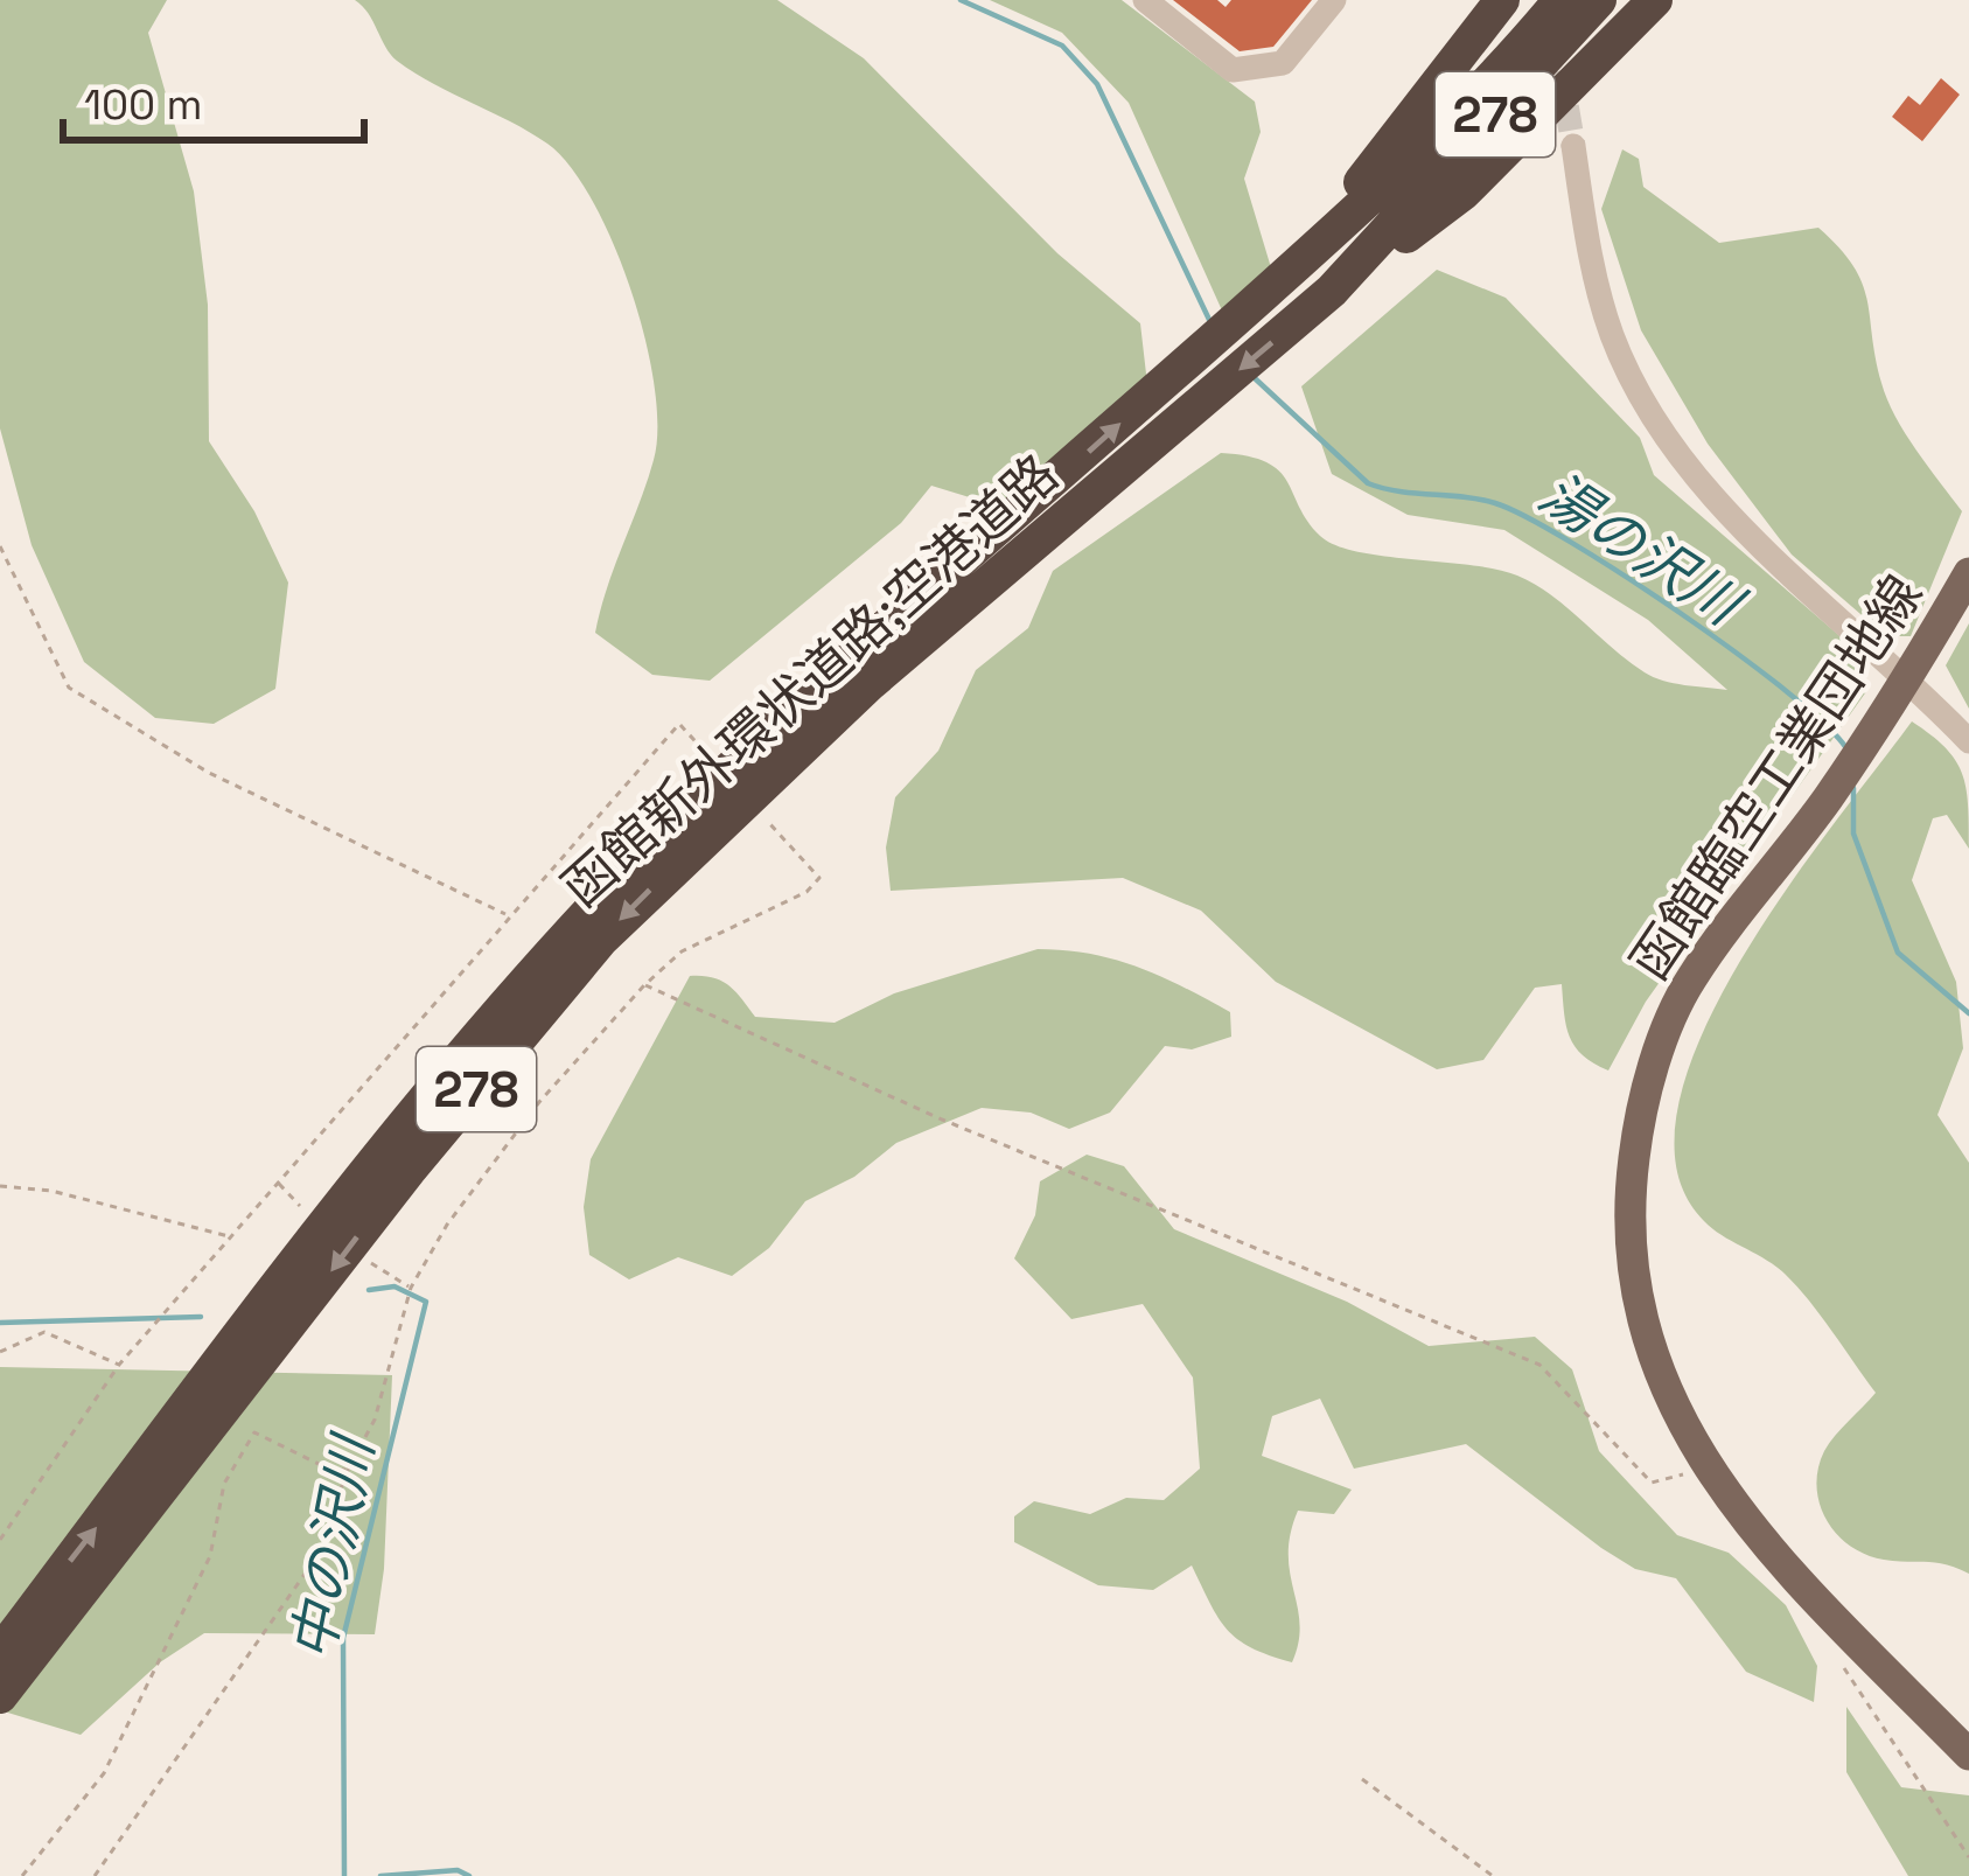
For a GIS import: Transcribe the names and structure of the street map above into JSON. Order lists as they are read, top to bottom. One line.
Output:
{"streets":{"highway":["278","函館新外環状道路;空港道路"],"main road":["函館臨空工業団地線"]},"crossings":[["278","函館新外環状道路;空港道路"]],"water":["湯の沢川","中の沢川"],"scale_bar":"100 m"}
